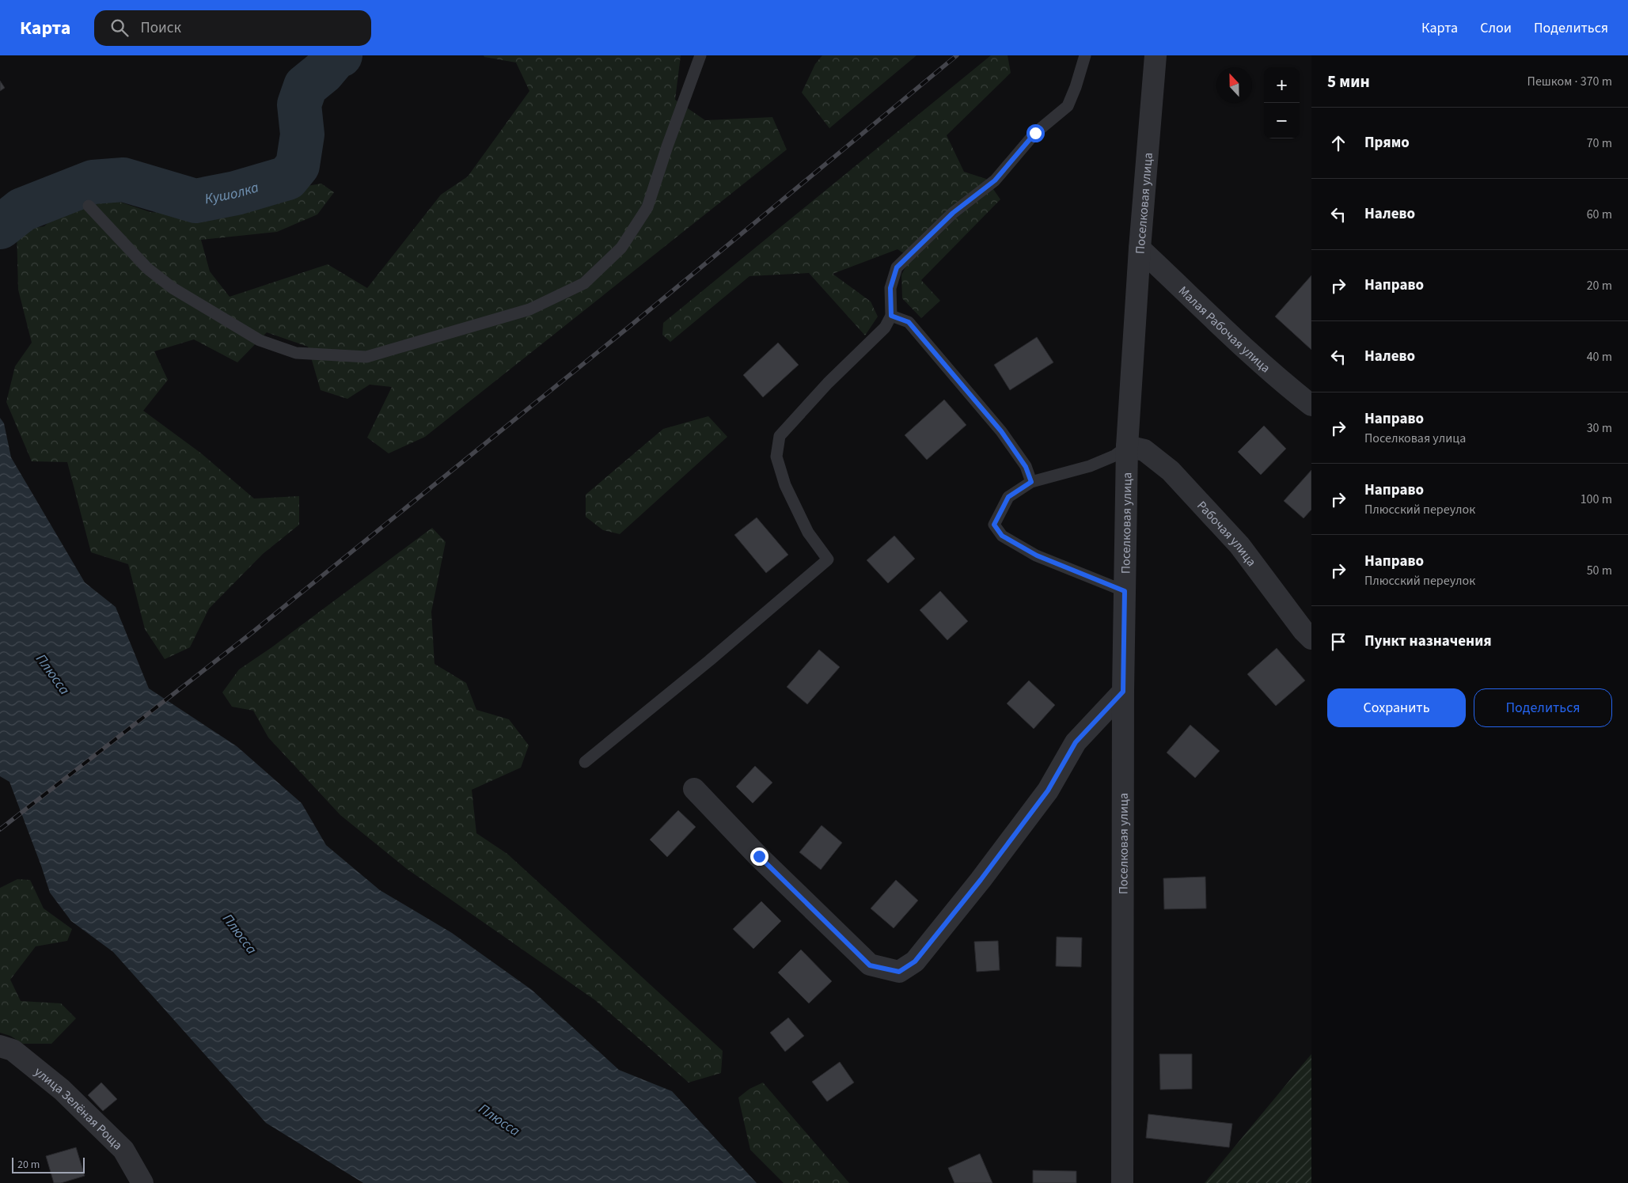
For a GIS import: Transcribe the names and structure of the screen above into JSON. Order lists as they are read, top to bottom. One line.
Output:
{"streets":{"street":["Поселковая улица","Малая Рабочая улица","Рабочая улица","улица Зелёная Роща"]},"crossings":[["Поселковая улица","Малая Рабочая улица"],["Поселковая улица","Рабочая улица"]],"water":["Кушолка","Плюсса"],"scale_bar":"20 m","north":"top","page":{"header":"Карта","search":"Поиск","nav":["Карта","Слои","Поделиться"],"heading":["5 мин","Пешком · 370 m"],"map_buttons":["+","−"],"list":[["Прямо","70 m"],["Налево","60 m"],["Направо","20 m"],["Налево","40 m"],["Направо","Поселковая улица","30 m"],["Направо","Плюсский переулок","100 m"],["Направо","Плюсский переулок","50 m"],"Пункт назначения"],"buttons":["Сохранить","Поделиться"],"scale":"20 m"}}
